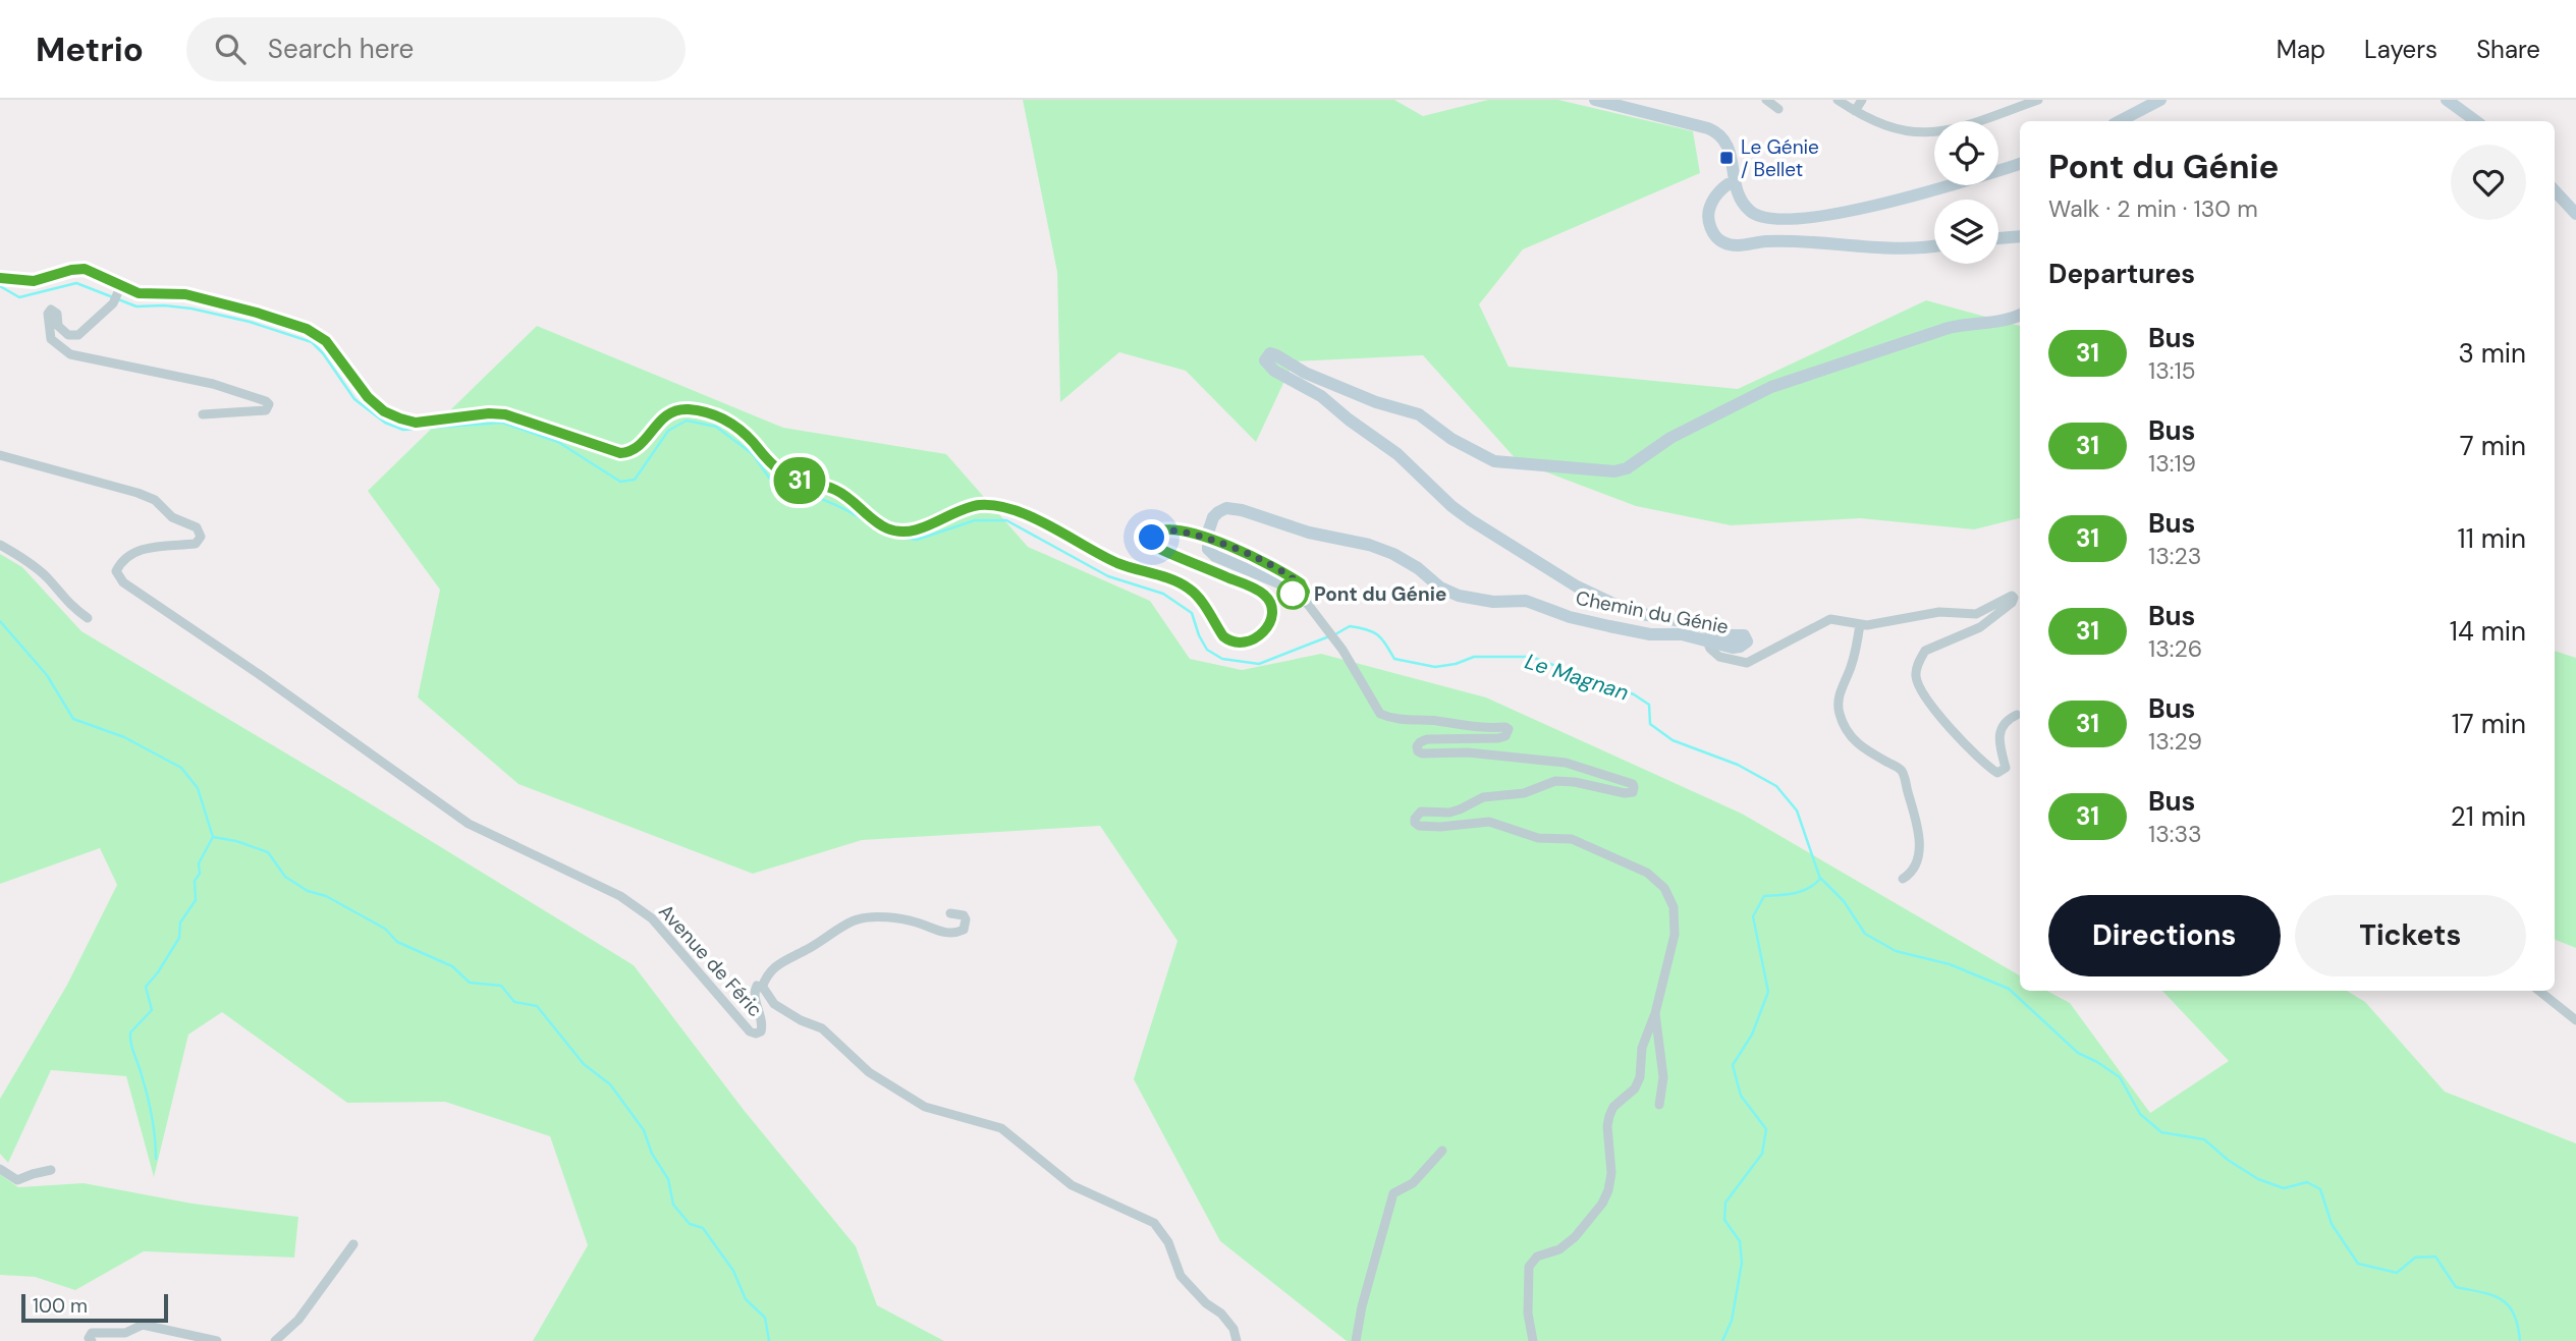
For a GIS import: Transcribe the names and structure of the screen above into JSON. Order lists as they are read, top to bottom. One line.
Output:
{"streets":{"street":["Chemin du Génie","Avenue de Féric"]},"water":["Le Magnan"],"places":{"transit":["Le Génie / Bellet"],"other":["Pont du Génie"]},"lines":["bus line 31"],"scale_bar":"100 m","page":{"header":"Metrio","search":"Search here","nav":["Map","Layers","Share"],"on_map":"31","heading":[["Pont du Génie","Walk · 2 min · 130 m"],"Departures"],"list":[{"mark":"31","name":"Bus","note":"13:15","value":"3 min"},{"mark":"31","name":"Bus","note":"13:19","value":"7 min"},{"mark":"31","name":"Bus","note":"13:23","value":"11 min"},{"mark":"31","name":"Bus","note":"13:26","value":"14 min"},{"mark":"31","name":"Bus","note":"13:29","value":"17 min"},{"mark":"31","name":"Bus","note":"13:33","value":"21 min"}],"buttons":["Directions","Tickets"],"scale":"100 m"}}
